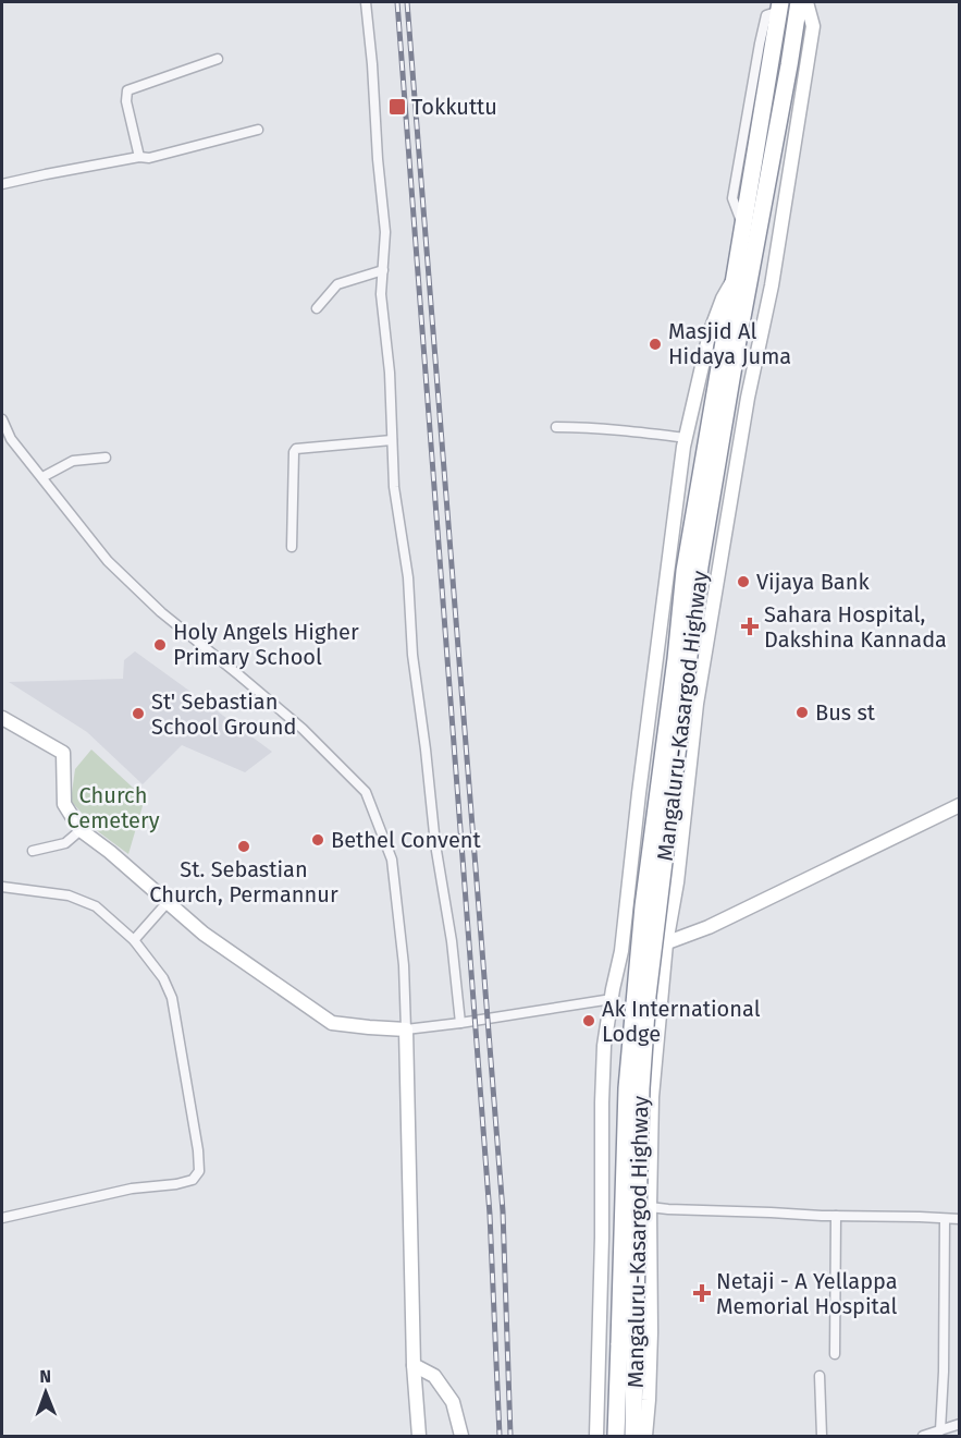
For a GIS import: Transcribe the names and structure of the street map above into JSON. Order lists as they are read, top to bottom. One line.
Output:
{"streets":{"highway":["Mangaluru-Kasargod Highway"]},"parks":["Church Cemetery"],"places":{"transit":["Tokkuttu"],"other":["Masjid Al Hidaya Juma","Vijaya Bank","Holy Angels Higher Primary School","Bus st","St' Sebastian School Ground","Bethel Convent","St. Sebastian Church, Permannur","Ak International Lodge"],"health":["Sahara Hospital, Dakshina Kannada","Netaji - A Yellappa Memorial Hospital"]},"north":"top"}
